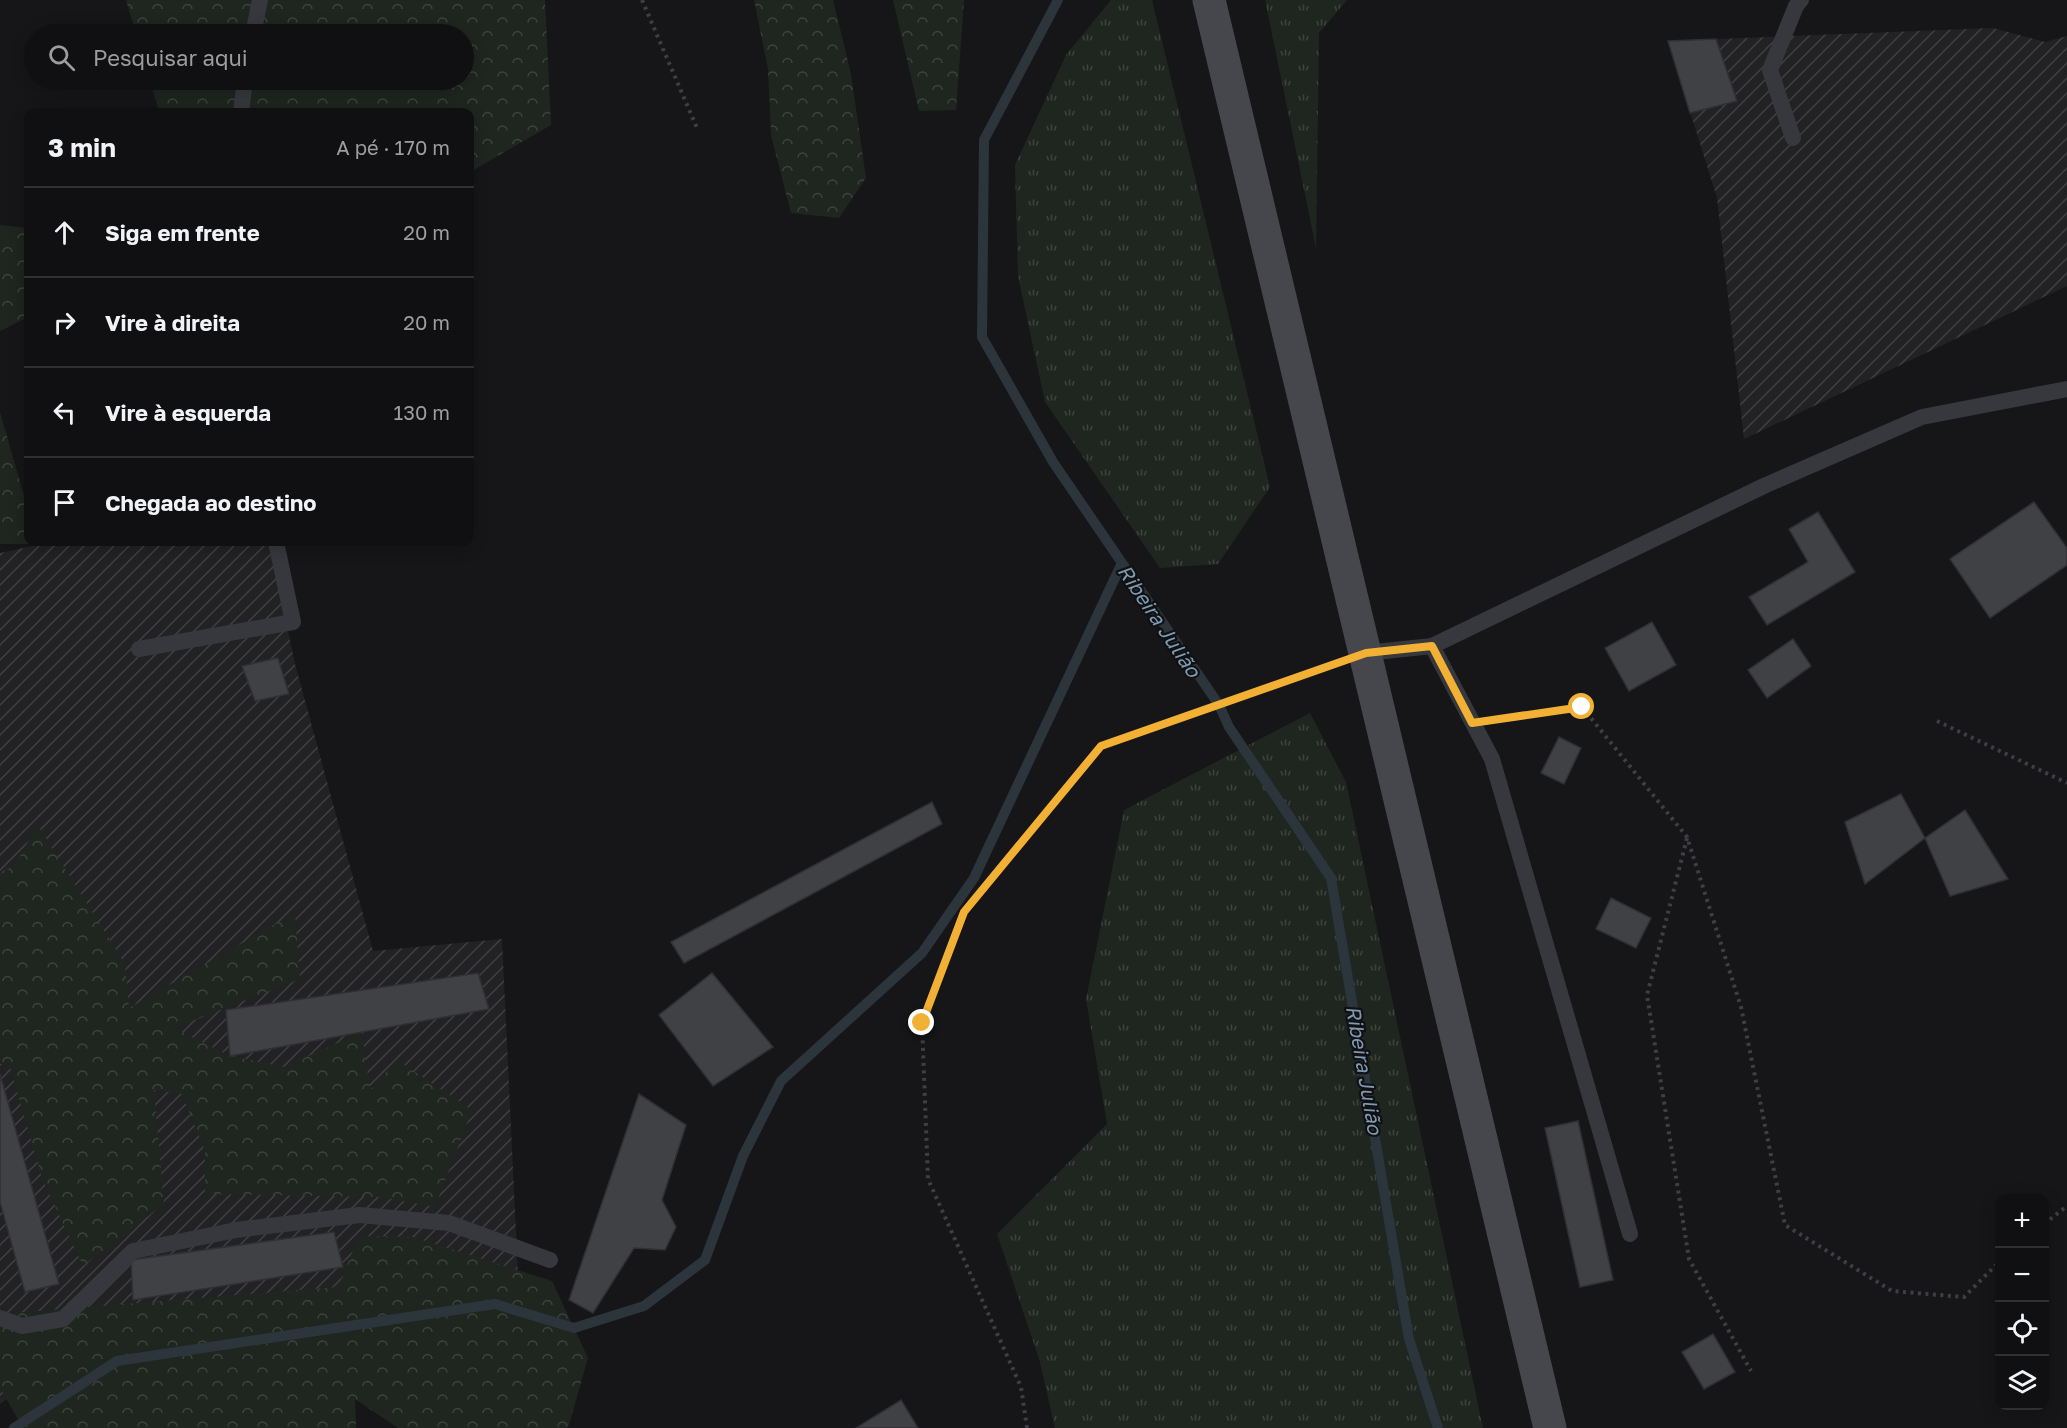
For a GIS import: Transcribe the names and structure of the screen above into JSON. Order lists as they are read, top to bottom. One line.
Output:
{"water":["Ribeira Julião"],"page":{"search":"Pesquisar aqui","heading":["3 min","A pé · 170 m"],"list":[["Siga em frente","20 m"],["Vire à direita","20 m"],["Vire à esquerda","130 m"],"Chegada ao destino"],"map_buttons":["+","−"]}}
